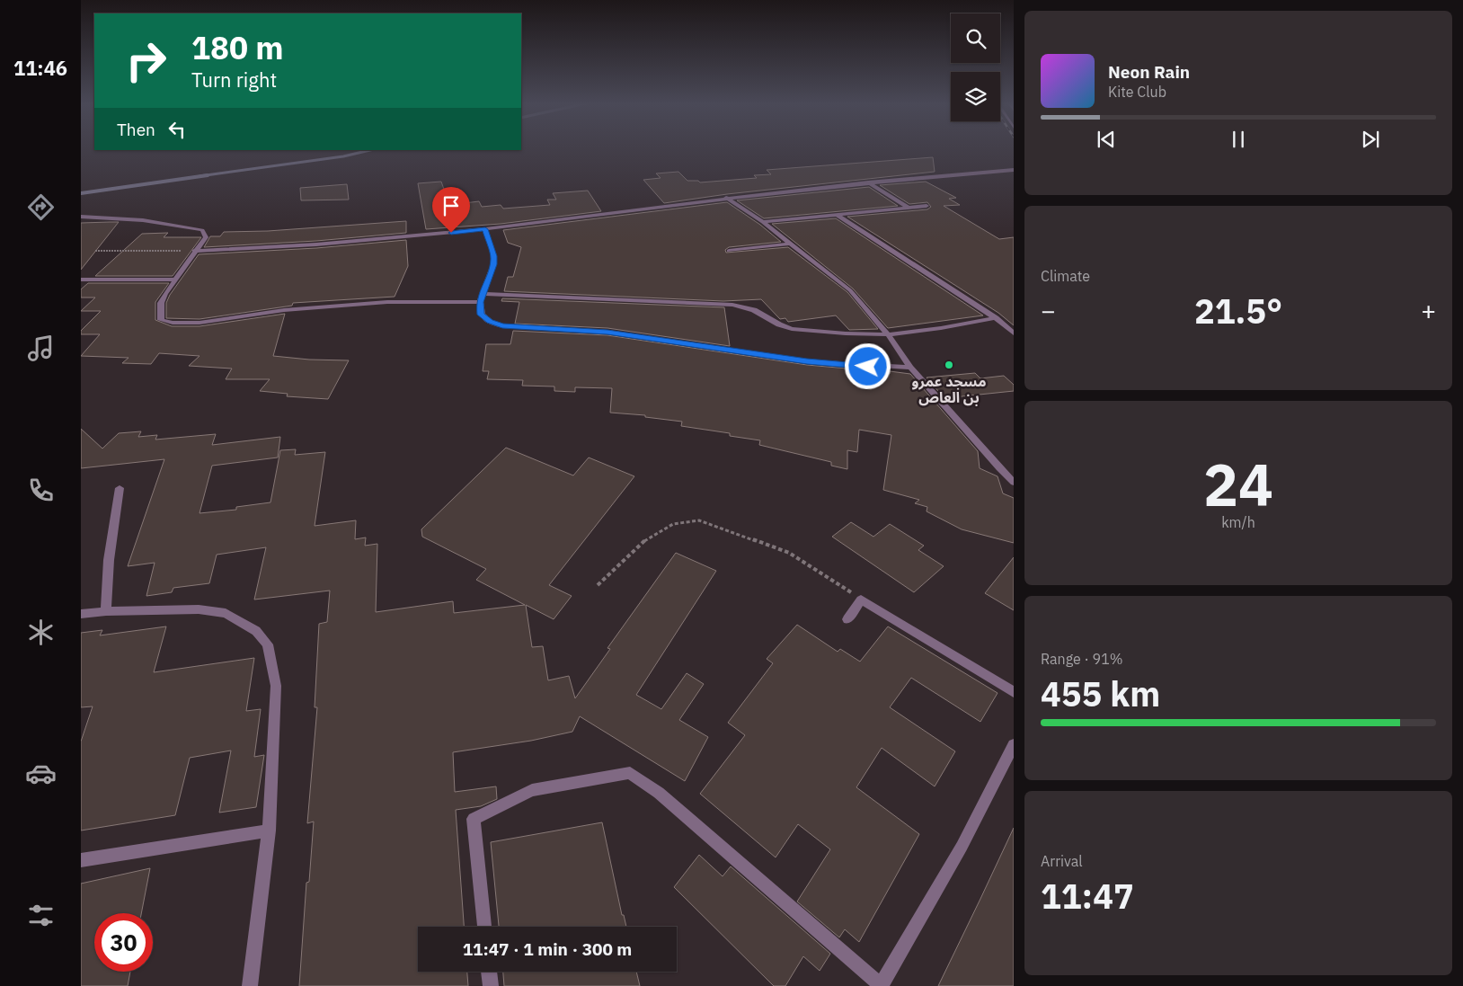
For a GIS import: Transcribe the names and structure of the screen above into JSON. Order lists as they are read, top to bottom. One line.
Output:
{"places":["مسجد عمرو بن العاص"],"page":{"tabs":"11:46","turn":["180 m","Turn right"],"song":["Neon Rain","Kite Club"],"then":"Then","tile":["Climate",["24","km/h"],["Range · 91%","455 km"],["Arrival","11:47"]],"heat":["−","21.5°","+"],"limit":"30","trip":"11:47 · 1 min · 300 m"}}
